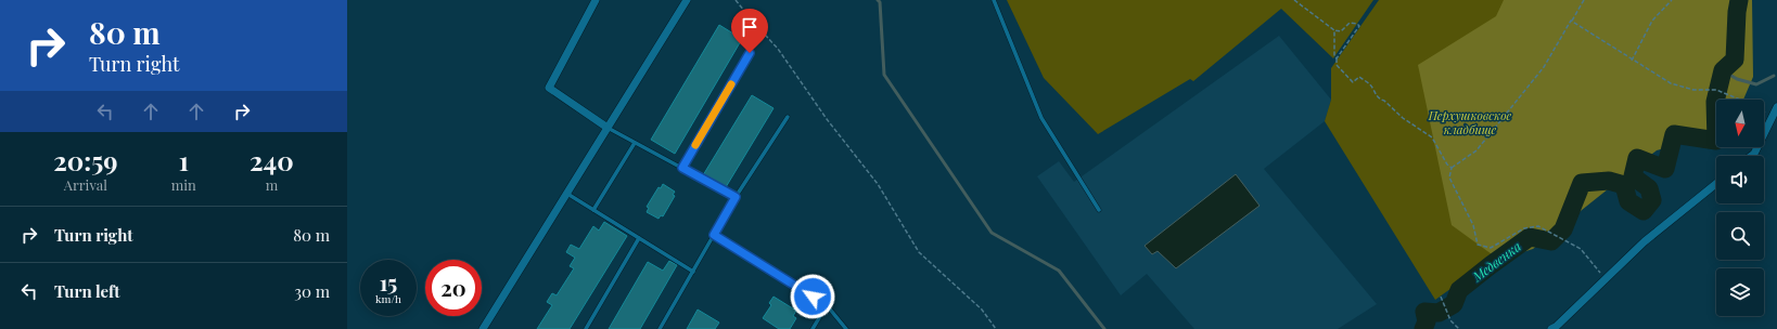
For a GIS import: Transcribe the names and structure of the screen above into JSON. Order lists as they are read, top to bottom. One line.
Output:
{"water":["Медвенка"],"parks":["Перхушковское кладбище"],"north":"bottom","page":{"turn":["80 m","Turn right"],"eta":["20:59","Arrival","1","min","240","m"],"list":[{"name":"Turn right","value":"80 m"},{"name":"Turn left","value":"30 m"}],"speed":"15 km/h","limit":"20"}}
